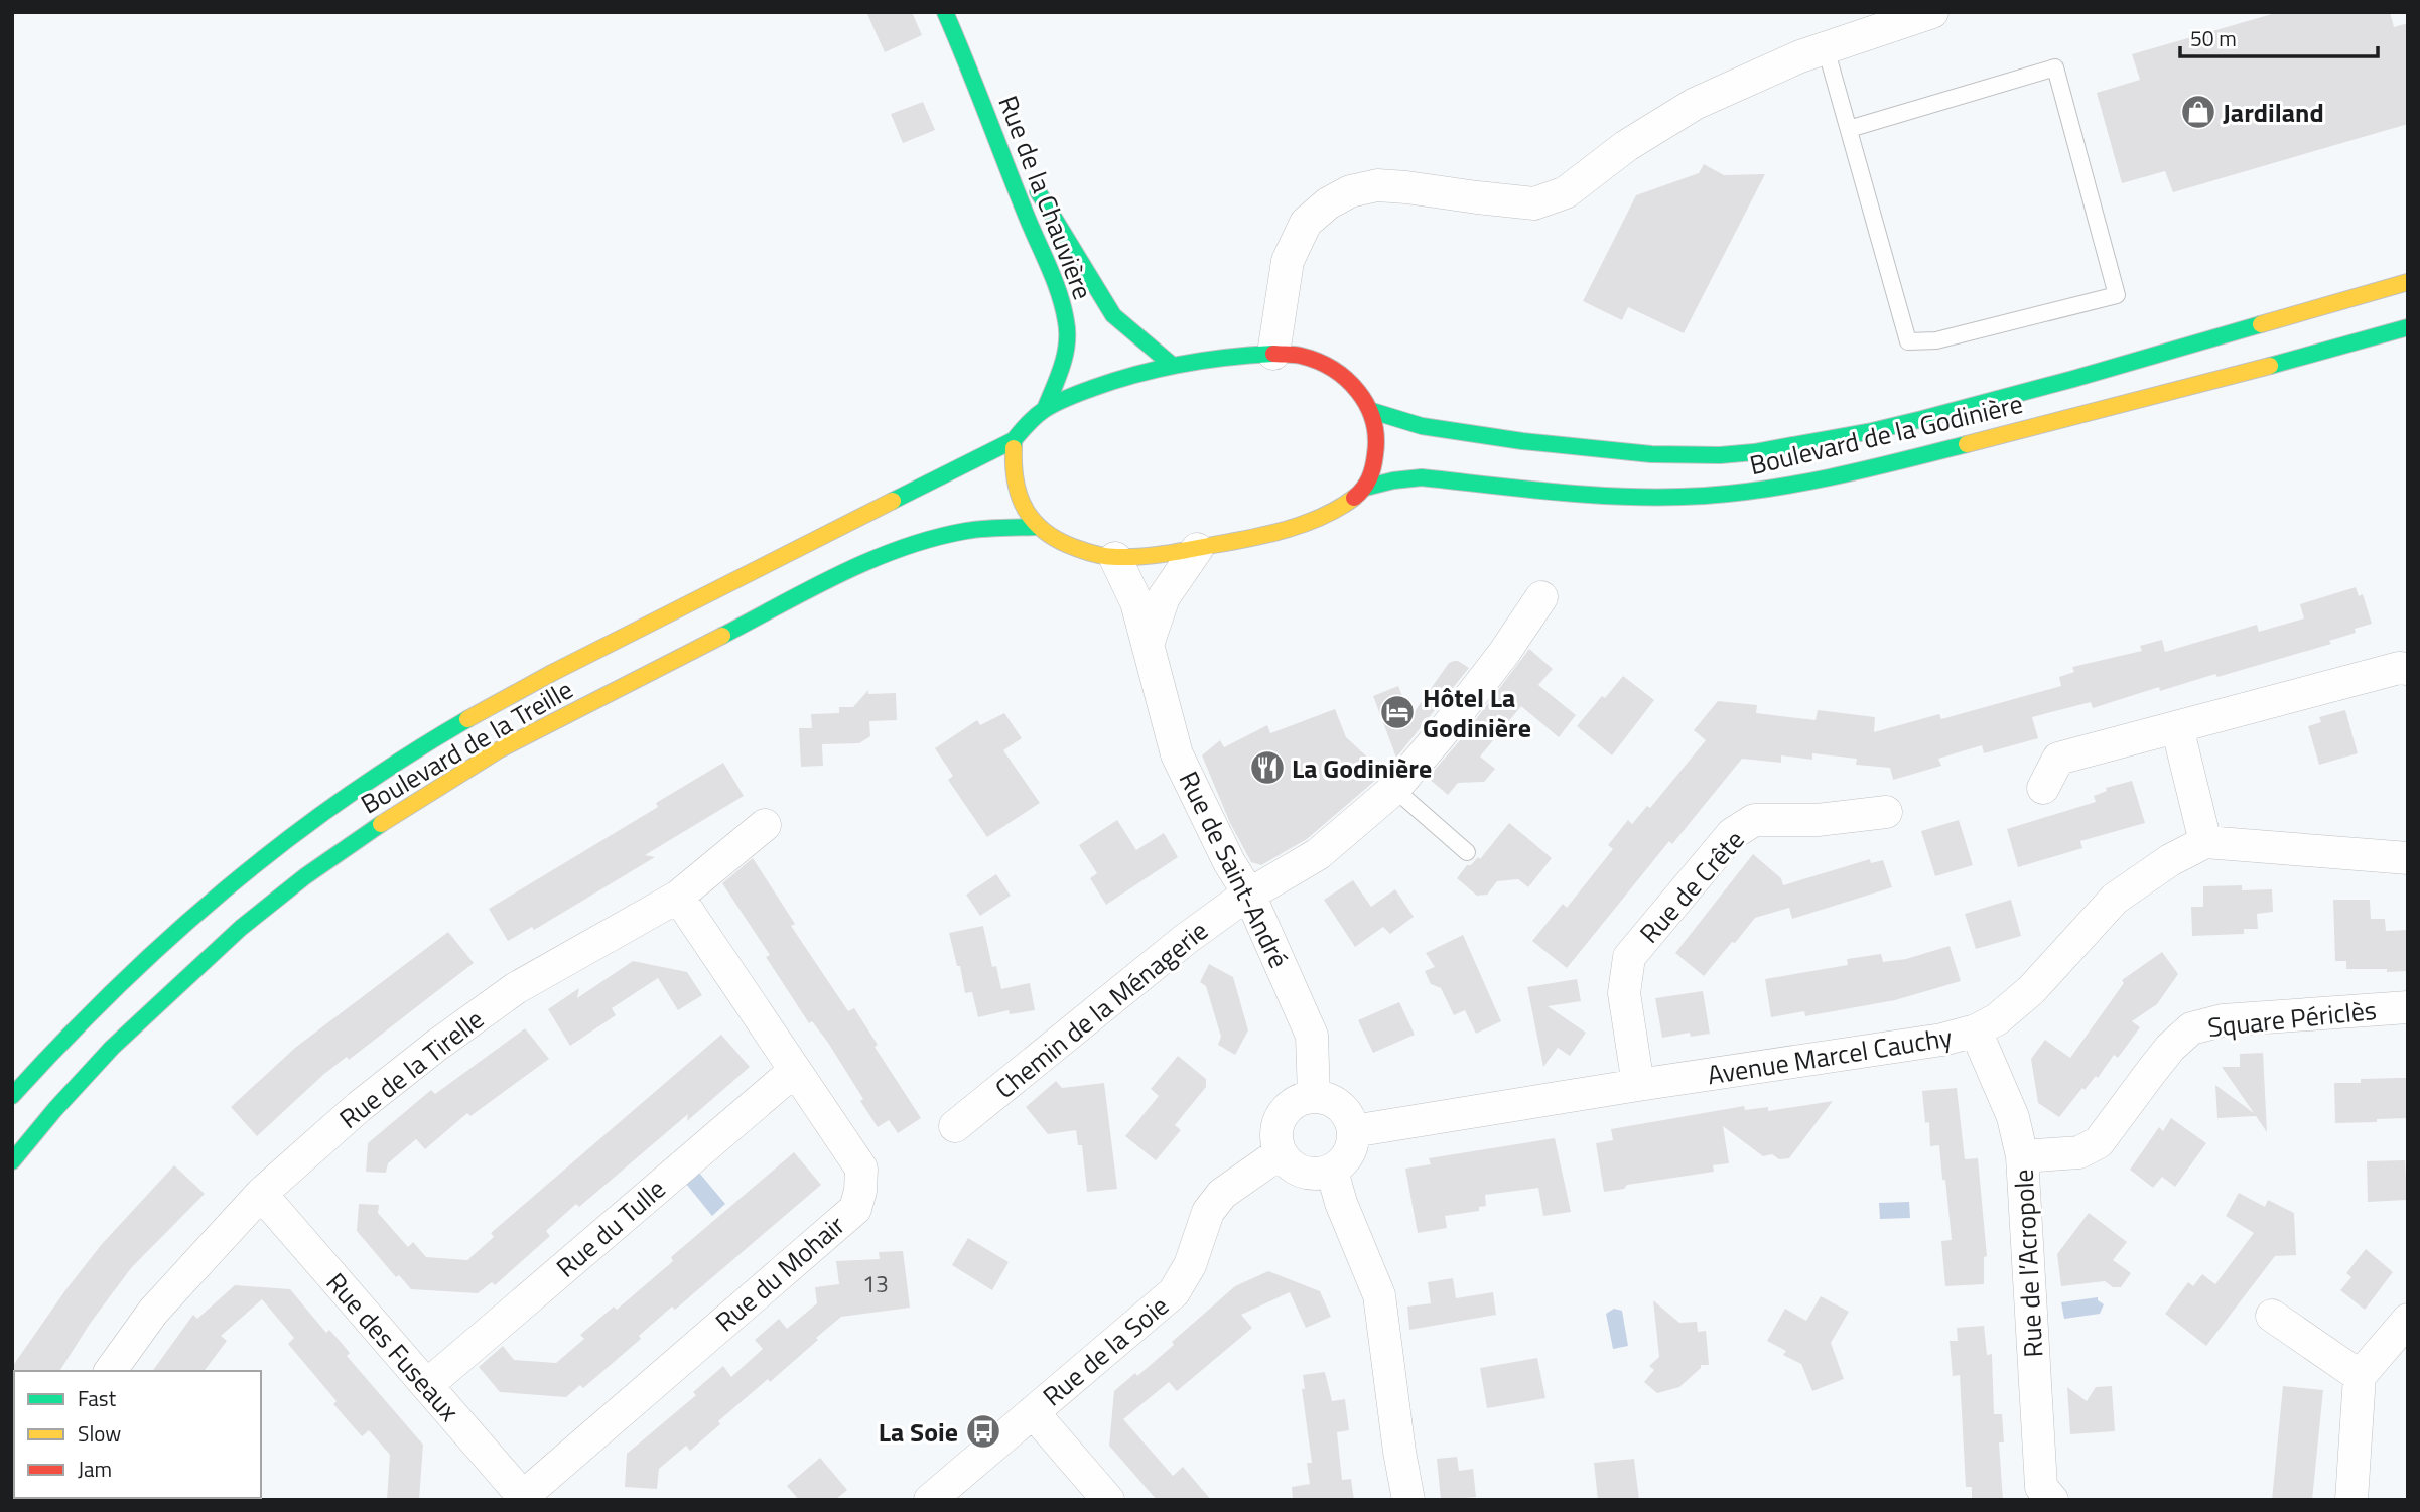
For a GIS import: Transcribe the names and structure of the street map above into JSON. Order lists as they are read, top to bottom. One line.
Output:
{"streets":{"main road":["Rue de la Chauvière","Boulevard de la Godinière","Boulevard de la Treille"],"street":["Rue de Saint-André","Rue de Crête","Chemin de la Ménagerie","Square Périclès","Avenue Marcel Cauchy","Rue de la Tirelle","Rue du Tulle","Rue de l’Acropole","Rue du Mohair","Rue des Fuseaux","Rue de la Soie"]},"crossings":[["Rue de la Chauvière","Boulevard de la Treille"],["Rue de Saint-André","Chemin de la Ménagerie"],["Rue de Saint-André","Avenue Marcel Cauchy"],["Rue de Saint-André","Rue de la Soie"],["Rue de Crête","Avenue Marcel Cauchy"],["Square Périclès","Rue de l’Acropole"],["Avenue Marcel Cauchy","Rue de l’Acropole"],["Avenue Marcel Cauchy","Rue de la Soie"],["Rue de la Tirelle","Rue du Mohair"],["Rue de la Tirelle","Rue des Fuseaux"],["Rue du Tulle","Rue du Mohair"],["Rue du Tulle","Rue des Fuseaux"],["Rue du Mohair","Rue des Fuseaux"]],"places":{"shop":["Jardiland"],"hotel":["Hôtel La Godinière"],"restaurant":["La Godinière"],"bus stop":["La Soie"]},"house_numbers":["13"],"legend":["Fast","Slow","Jam"],"scale_bar":"50 m"}
